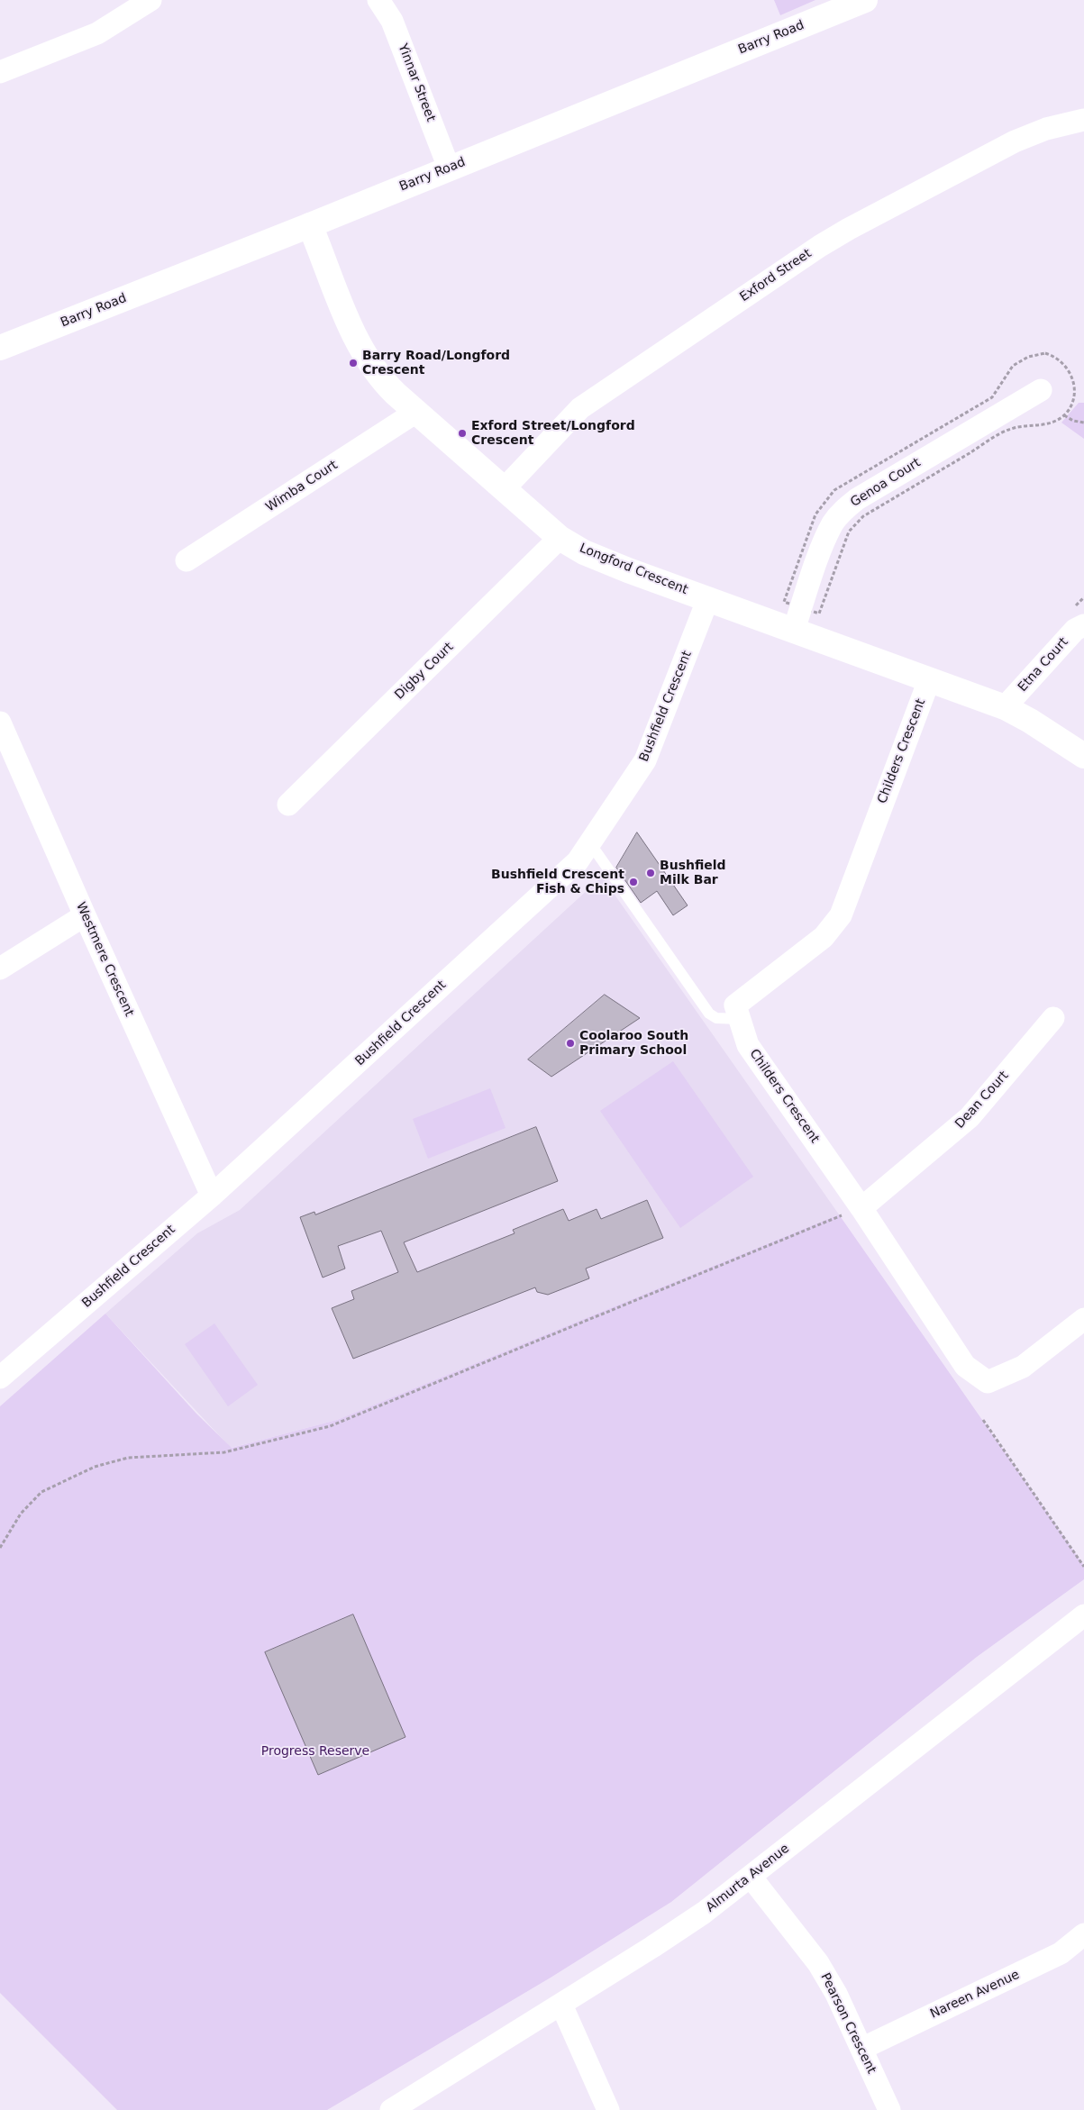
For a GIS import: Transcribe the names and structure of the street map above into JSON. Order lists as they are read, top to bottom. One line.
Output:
{"streets":{"street":["Barry Road","Yinnar Street","Exford Street","Genoa Court","Wimba Court","Longford Crescent","Etna Court","Digby Court","Bushfield Crescent","Childers Crescent","Westmere Crescent","Dean Court","Almurta Avenue","Nareen Avenue","Pearson Crescent"]},"crossings":[["Barry Road","Yinnar Street"],["Barry Road","Longford Crescent"],["Exford Street","Longford Crescent"],["Genoa Court","Longford Crescent"],["Wimba Court","Longford Crescent"],["Longford Crescent","Etna Court"],["Longford Crescent","Digby Court"],["Longford Crescent","Bushfield Crescent"],["Longford Crescent","Childers Crescent"],["Bushfield Crescent","Westmere Crescent"],["Childers Crescent","Dean Court"],["Almurta Avenue","Pearson Crescent"],["Nareen Avenue","Pearson Crescent"]],"parks":["Progress Reserve"],"places":["Barry Road/Longford Crescent","Exford Street/Longford Crescent","Bushfield Milk Bar","Bushfield Crescent Fish & Chips","Coolaroo South Primary School"]}
